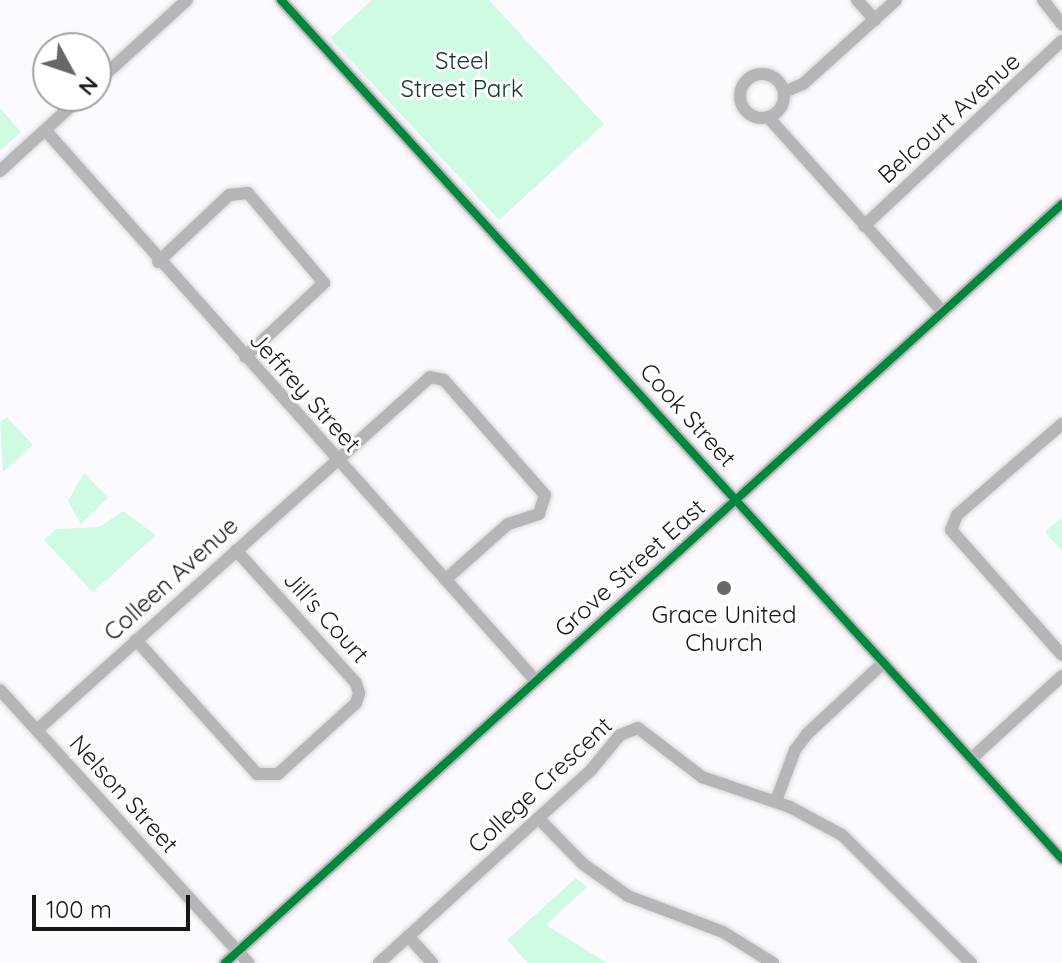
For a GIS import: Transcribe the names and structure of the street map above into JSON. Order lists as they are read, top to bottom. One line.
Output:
{"streets":{"street":["Belcourt Avenue","Jeffrey Street","Cook Street","Grove Street East","Colleen Avenue","Jill's Court","College Crescent","Nelson Street"]},"crossings":[["Jeffrey Street","Grove Street East"],["Jeffrey Street","Colleen Avenue"],["Cook Street","Grove Street East"],["Grove Street East","Nelson Street"],["Colleen Avenue","Jill's Court"],["Colleen Avenue","Nelson Street"]],"parks":["Steel Street Park"],"places":["Grace United Church"],"scale_bar":"100 m","north":"bottom right"}
